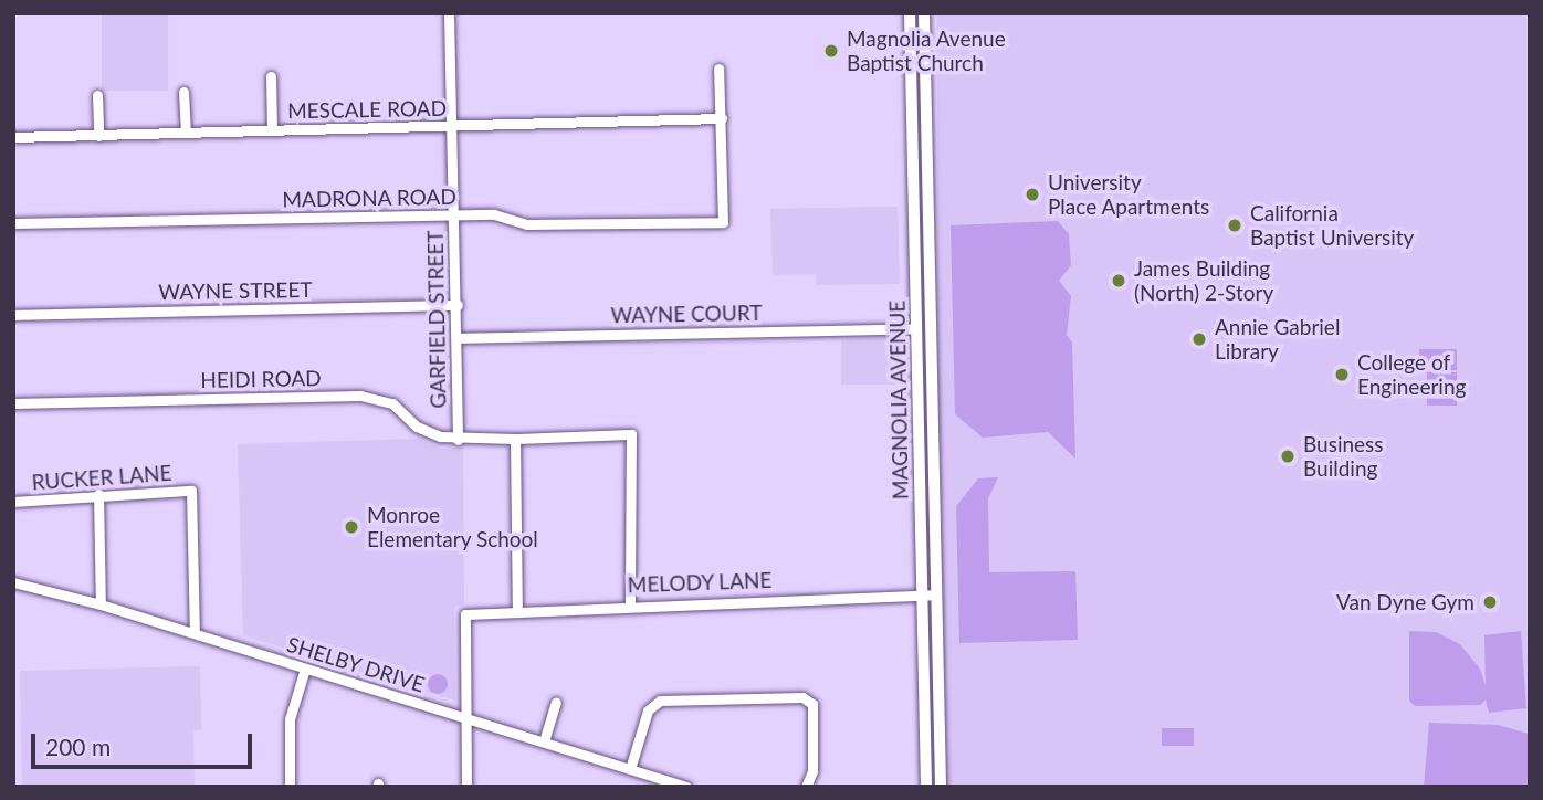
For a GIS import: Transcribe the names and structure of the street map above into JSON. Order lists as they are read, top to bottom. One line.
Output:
{"streets":{"main road":["MAGNOLIA AVENUE"],"street":["MESCALE ROAD","MADRONA ROAD","WAYNE STREET","WAYNE COURT","GARFIELD STREET","HEIDI ROAD","RUCKER LANE","MELODY LANE","SHELBY DRIVE"]},"crossings":[["MESCALE ROAD","MADRONA ROAD"],["MESCALE ROAD","GARFIELD STREET"],["MADRONA ROAD","GARFIELD STREET"],["WAYNE STREET","GARFIELD STREET"],["WAYNE COURT","GARFIELD STREET"],["WAYNE COURT","MAGNOLIA AVENUE"],["GARFIELD STREET","HEIDI ROAD"],["MAGNOLIA AVENUE","MELODY LANE"],["RUCKER LANE","SHELBY DRIVE"],["MELODY LANE","SHELBY DRIVE"]],"places":["Magnolia Avenue Baptist Church","University Place Apartments","California Baptist University","James Building (North) 2-Story","Annie Gabriel Library","College of Engineering","Business Building","Monroe Elementary School","Van Dyne Gym"],"scale_bar":"200 m"}
